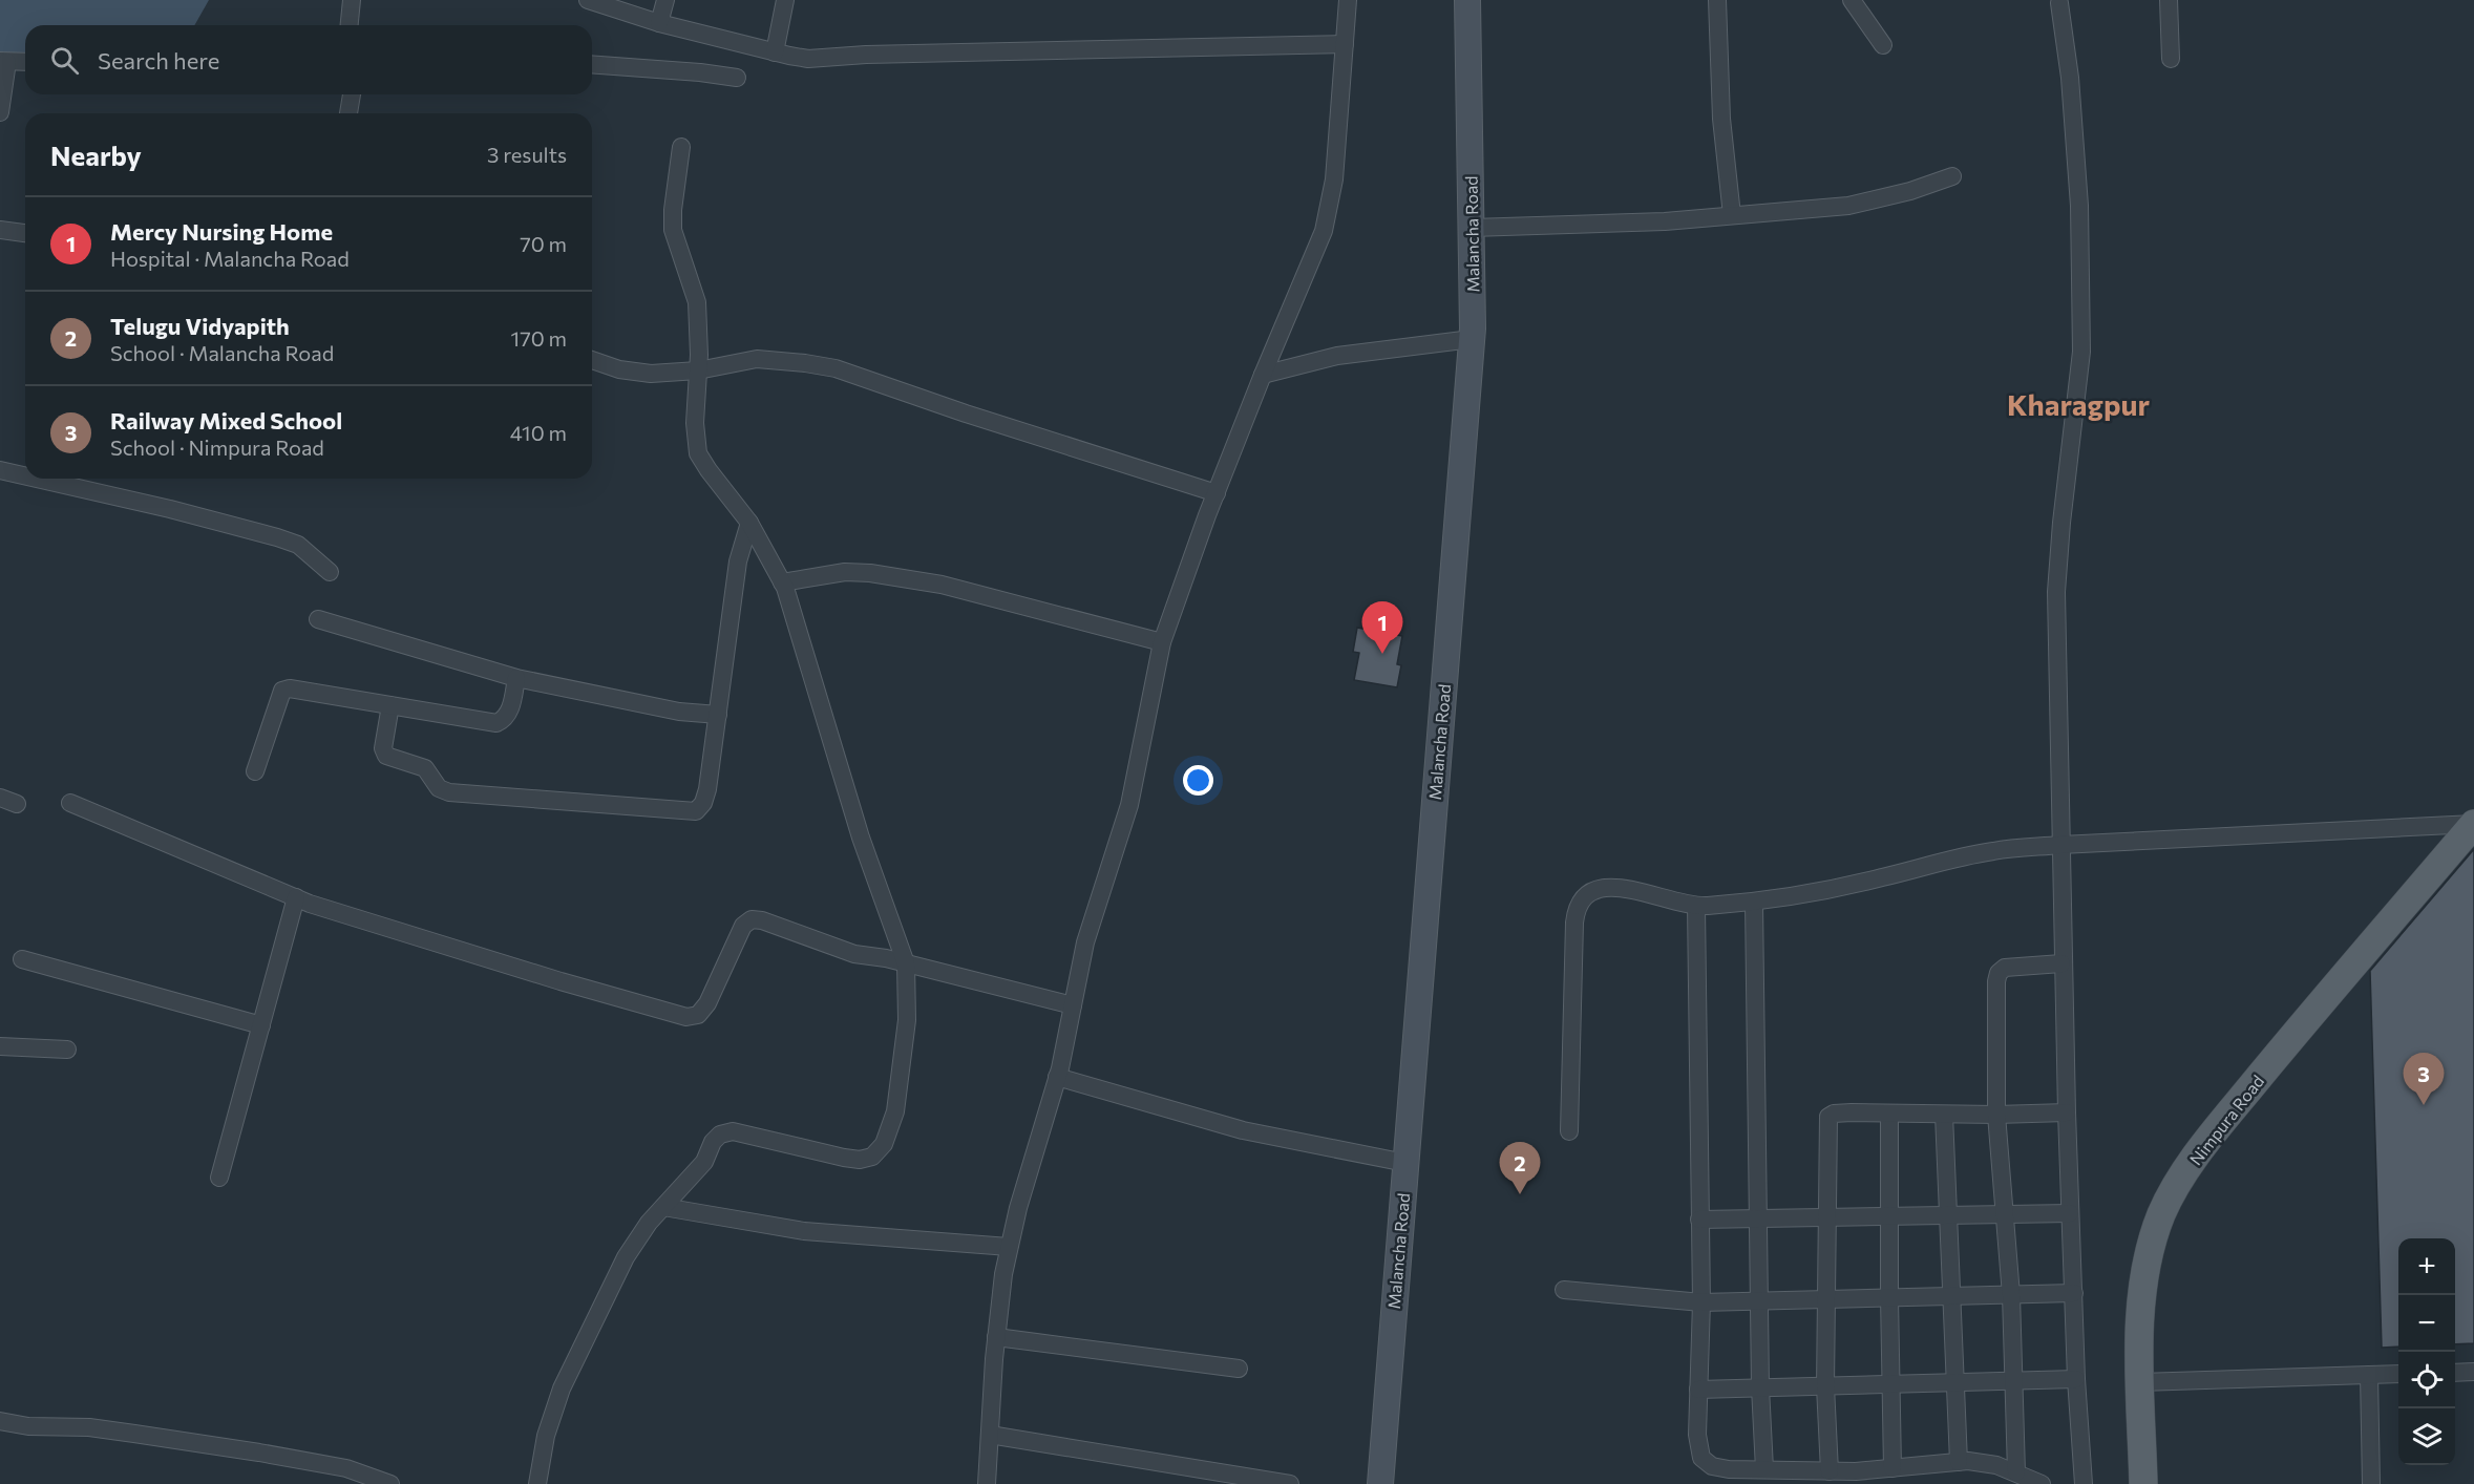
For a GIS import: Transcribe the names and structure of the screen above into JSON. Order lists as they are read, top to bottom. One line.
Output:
{"streets":{"main road":["Nimpura Road"],"street":["Malancha Road"]},"districts":["Kharagpur"],"page":{"search":"Search here","heading":["Nearby","3 results"],"list":[{"mark":"1","name":"Mercy Nursing Home","note":"Hospital · Malancha Road","value":"70 m"},{"mark":"2","name":"Telugu Vidyapith","note":"School · Malancha Road","value":"170 m"},{"mark":"3","name":"Railway Mixed School","note":"School · Nimpura Road","value":"410 m"}],"pins":["1","3","2"],"map_buttons":["+","−"]}}
